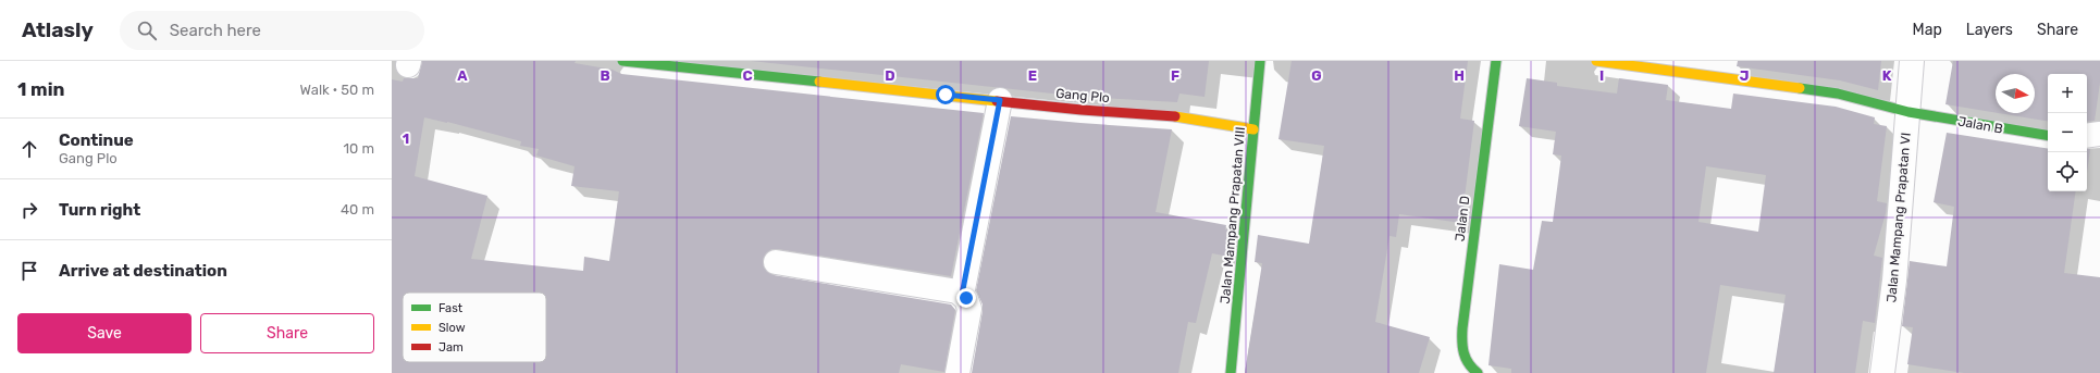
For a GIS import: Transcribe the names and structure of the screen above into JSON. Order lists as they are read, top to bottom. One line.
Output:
{"streets":{"street":["Gang Plo","Jalan B","Jalan Mampang Prapatan VIII","Jalan Mampang Prapatan VI","Jalan D"]},"crossings":[["Gang Plo","Jalan Mampang Prapatan VIII"],["Jalan B","Jalan Mampang Prapatan VI"]],"legend":["Fast","Slow","Jam"],"north":"right","page":{"header":"Atlasly","search":"Search here","nav":["Map","Layers","Share"],"heading":["1 min","Walk · 50 m"],"map_buttons":["+","−"],"list":[["Continue","Gang Plo","10 m"],["Turn right","40 m"],"Arrive at destination"],"buttons":["Save","Share"]},"grid":{"columns":["A","B","C","D","E","F","G","H","I","J","K"],"rows":["1"]}}
